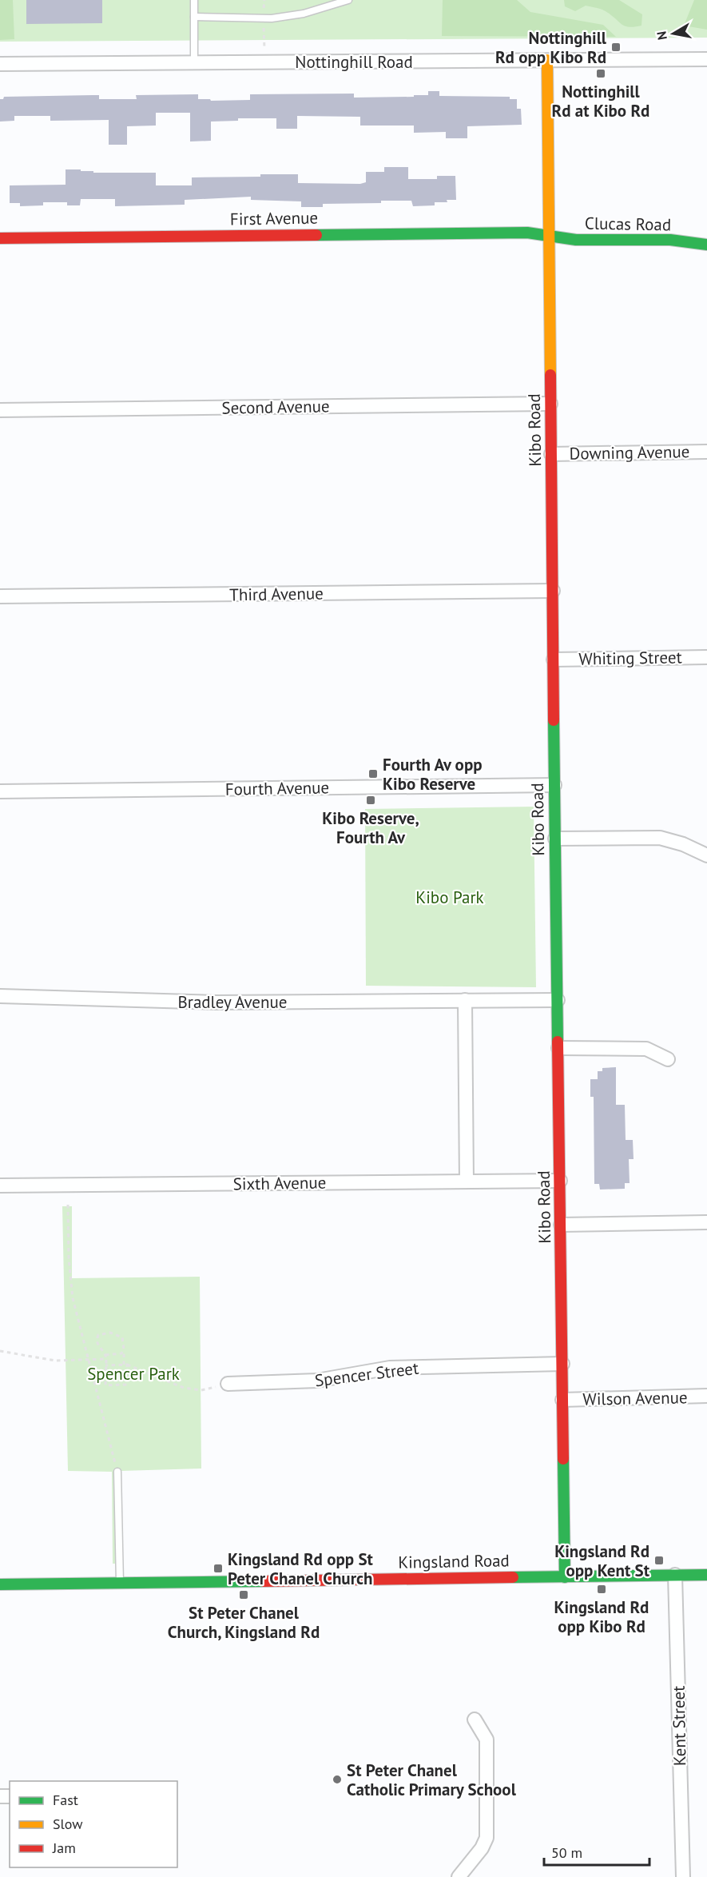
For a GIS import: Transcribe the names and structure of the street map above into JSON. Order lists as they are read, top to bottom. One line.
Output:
{"streets":{"street":["Nottinghill Road","First Avenue","Clucas Road","Second Avenue","Kibo Road","Downing Avenue","Third Avenue","Whiting Street","Fourth Avenue","Bradley Avenue","Sixth Avenue","Spencer Street","Wilson Avenue","Kingsland Road","Kent Street"]},"crossings":[["Nottinghill Road","Kibo Road"],["First Avenue","Clucas Road"],["First Avenue","Kibo Road"],["Clucas Road","Kibo Road"],["Second Avenue","Kibo Road"],["Kibo Road","Downing Avenue"],["Kibo Road","Third Avenue"],["Kibo Road","Whiting Street"],["Kibo Road","Fourth Avenue"],["Kibo Road","Bradley Avenue"],["Kibo Road","Sixth Avenue"],["Kibo Road","Spencer Street"],["Kibo Road","Wilson Avenue"],["Kibo Road","Kingsland Road"],["Kingsland Road","Kent Street"]],"parks":["Kibo Park","Spencer Park"],"places":{"transit":["Nottinghill Rd opp Kibo Rd","Nottinghill Rd at Kibo Rd","Fourth Av opp Kibo Reserve","Kibo Reserve, Fourth Av","Kingsland Rd opp Kent St","Kingsland Rd opp St Peter Chanel Church","Kingsland Rd opp Kibo Rd","St Peter Chanel Church, Kingsland Rd"],"other":["St Peter Chanel Catholic Primary School"]},"legend":["Fast","Slow","Jam"],"scale_bar":"50 m","north":"left"}
